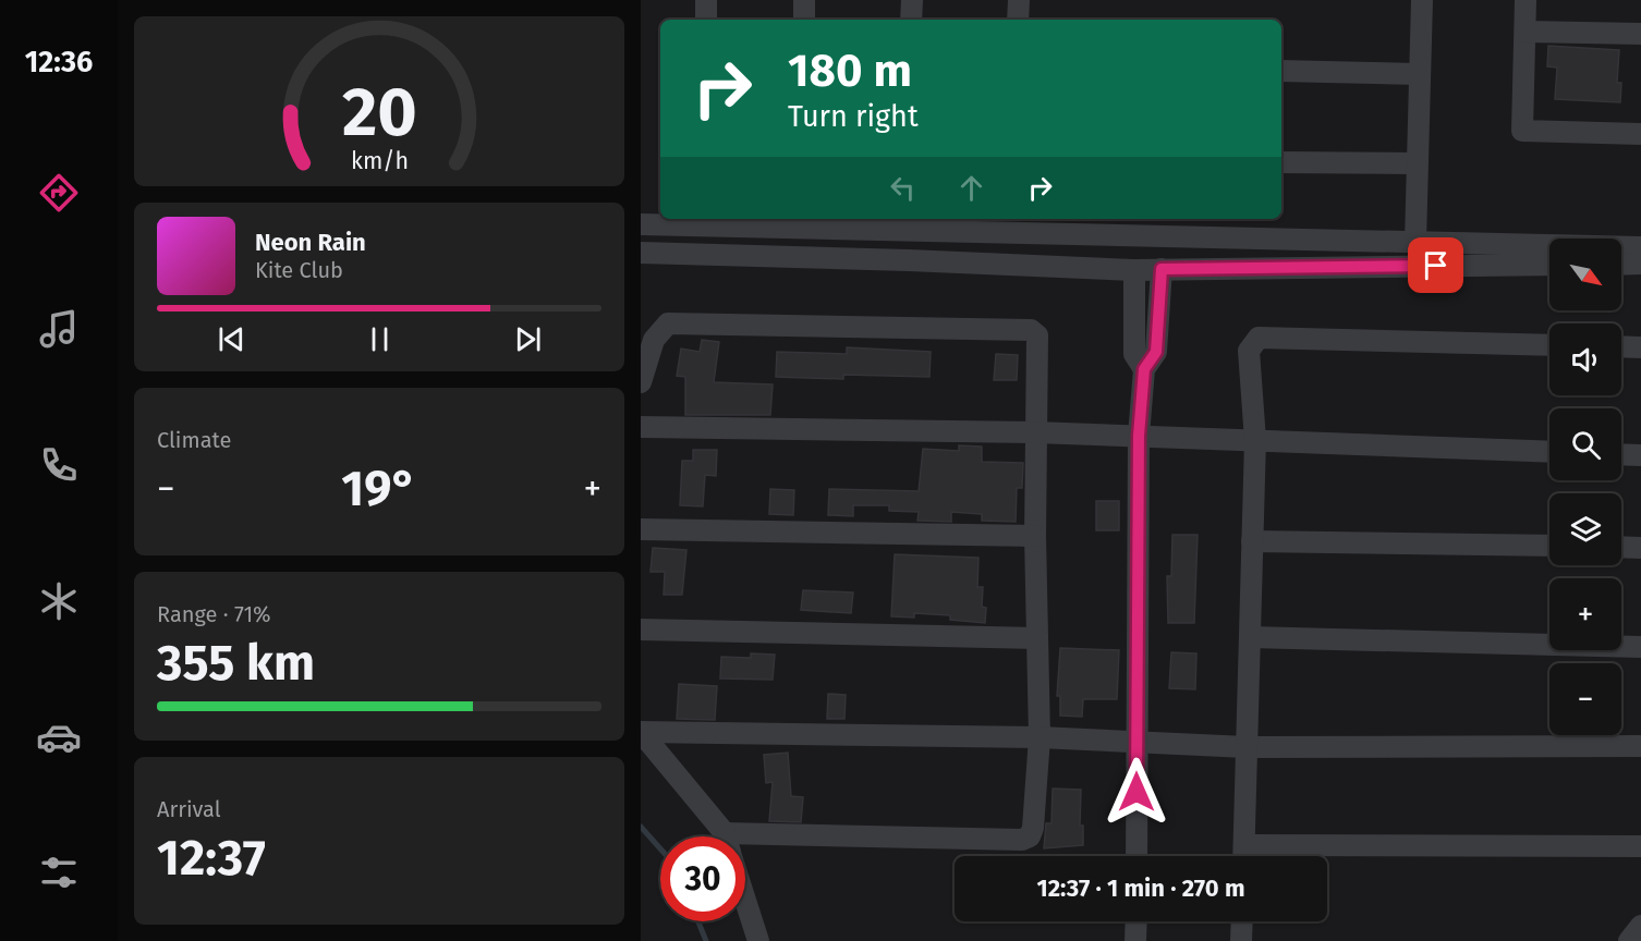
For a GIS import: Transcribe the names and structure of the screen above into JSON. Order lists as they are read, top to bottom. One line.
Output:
{"north":"bottom right","page":{"tabs":"12:36","turn":["180 m","Turn right"],"song":["Neon Rain","Kite Club"],"map_buttons":["+","−"],"tile":["Climate",["Range · 71%","355 km"],["Arrival","12:37"]],"heat":["−","19°","+"],"limit":"30","trip":"12:37 · 1 min · 270 m","gauge":["20","km/h"]}}
